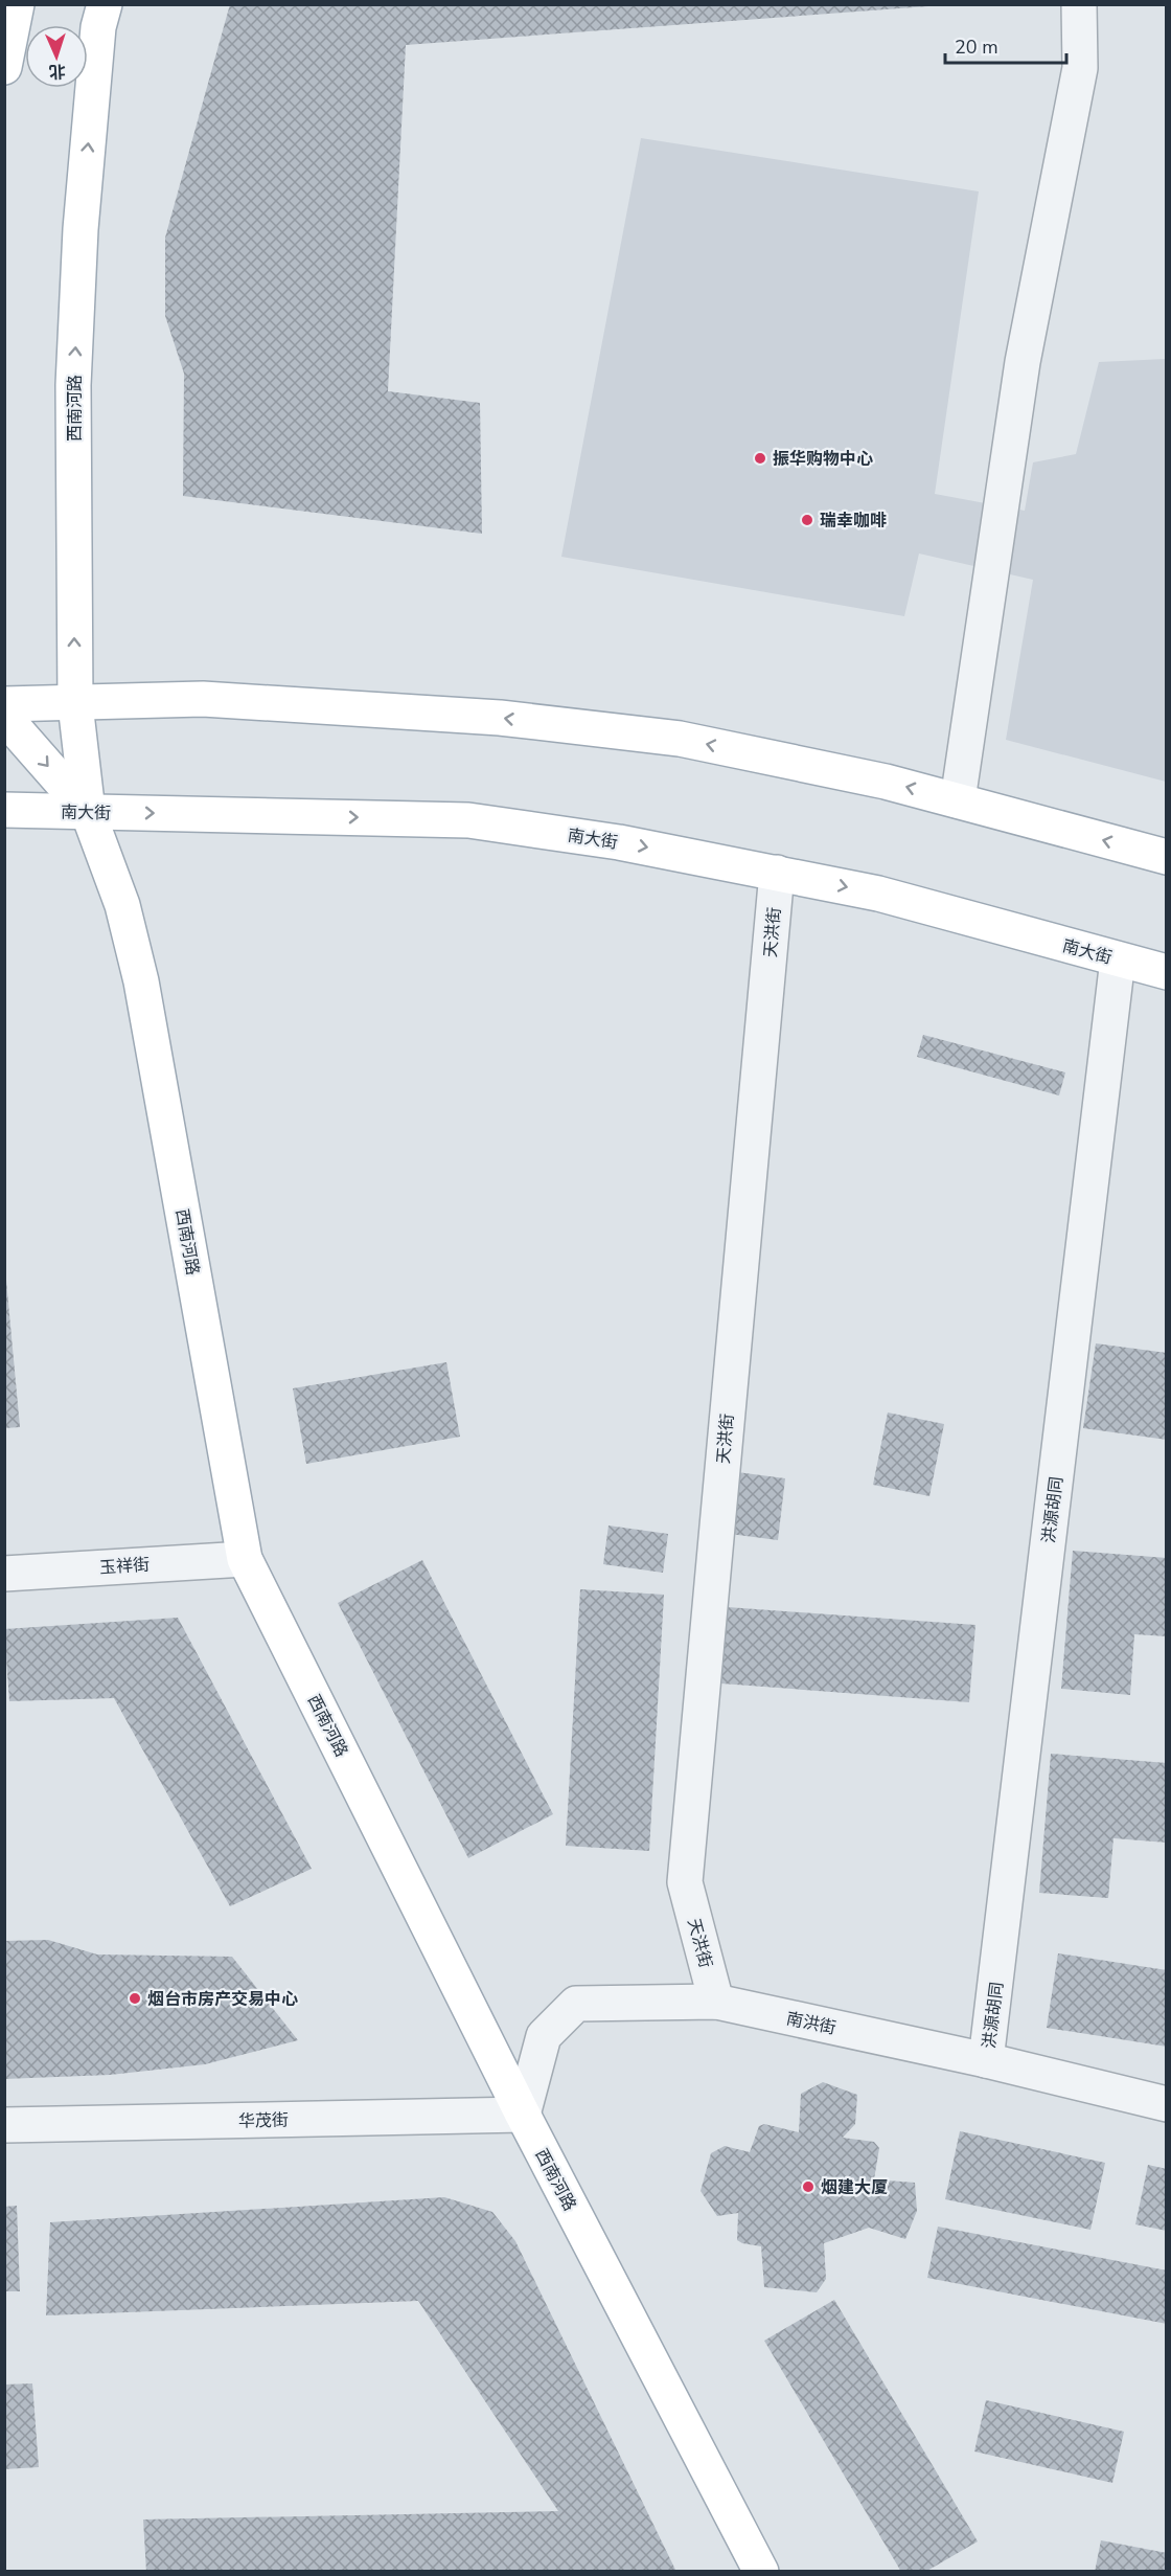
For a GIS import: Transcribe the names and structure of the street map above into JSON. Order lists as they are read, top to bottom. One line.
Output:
{"streets":{"main road":["西南河路","南大街"],"street":["天洪街","洪源胡同","玉祥街","南洪街","华茂街"]},"crossings":[["西南河路","南大街"],["西南河路","玉祥街"],["西南河路","南洪街"],["西南河路","华茂街"],["南大街","天洪街"],["南大街","洪源胡同"],["天洪街","南洪街"],["洪源胡同","南洪街"],["南洪街","华茂街"]],"places":["振华购物中心","瑞幸咖啡","烟台市房产交易中心","烟建大厦"],"scale_bar":"20 m","north":"bottom"}
